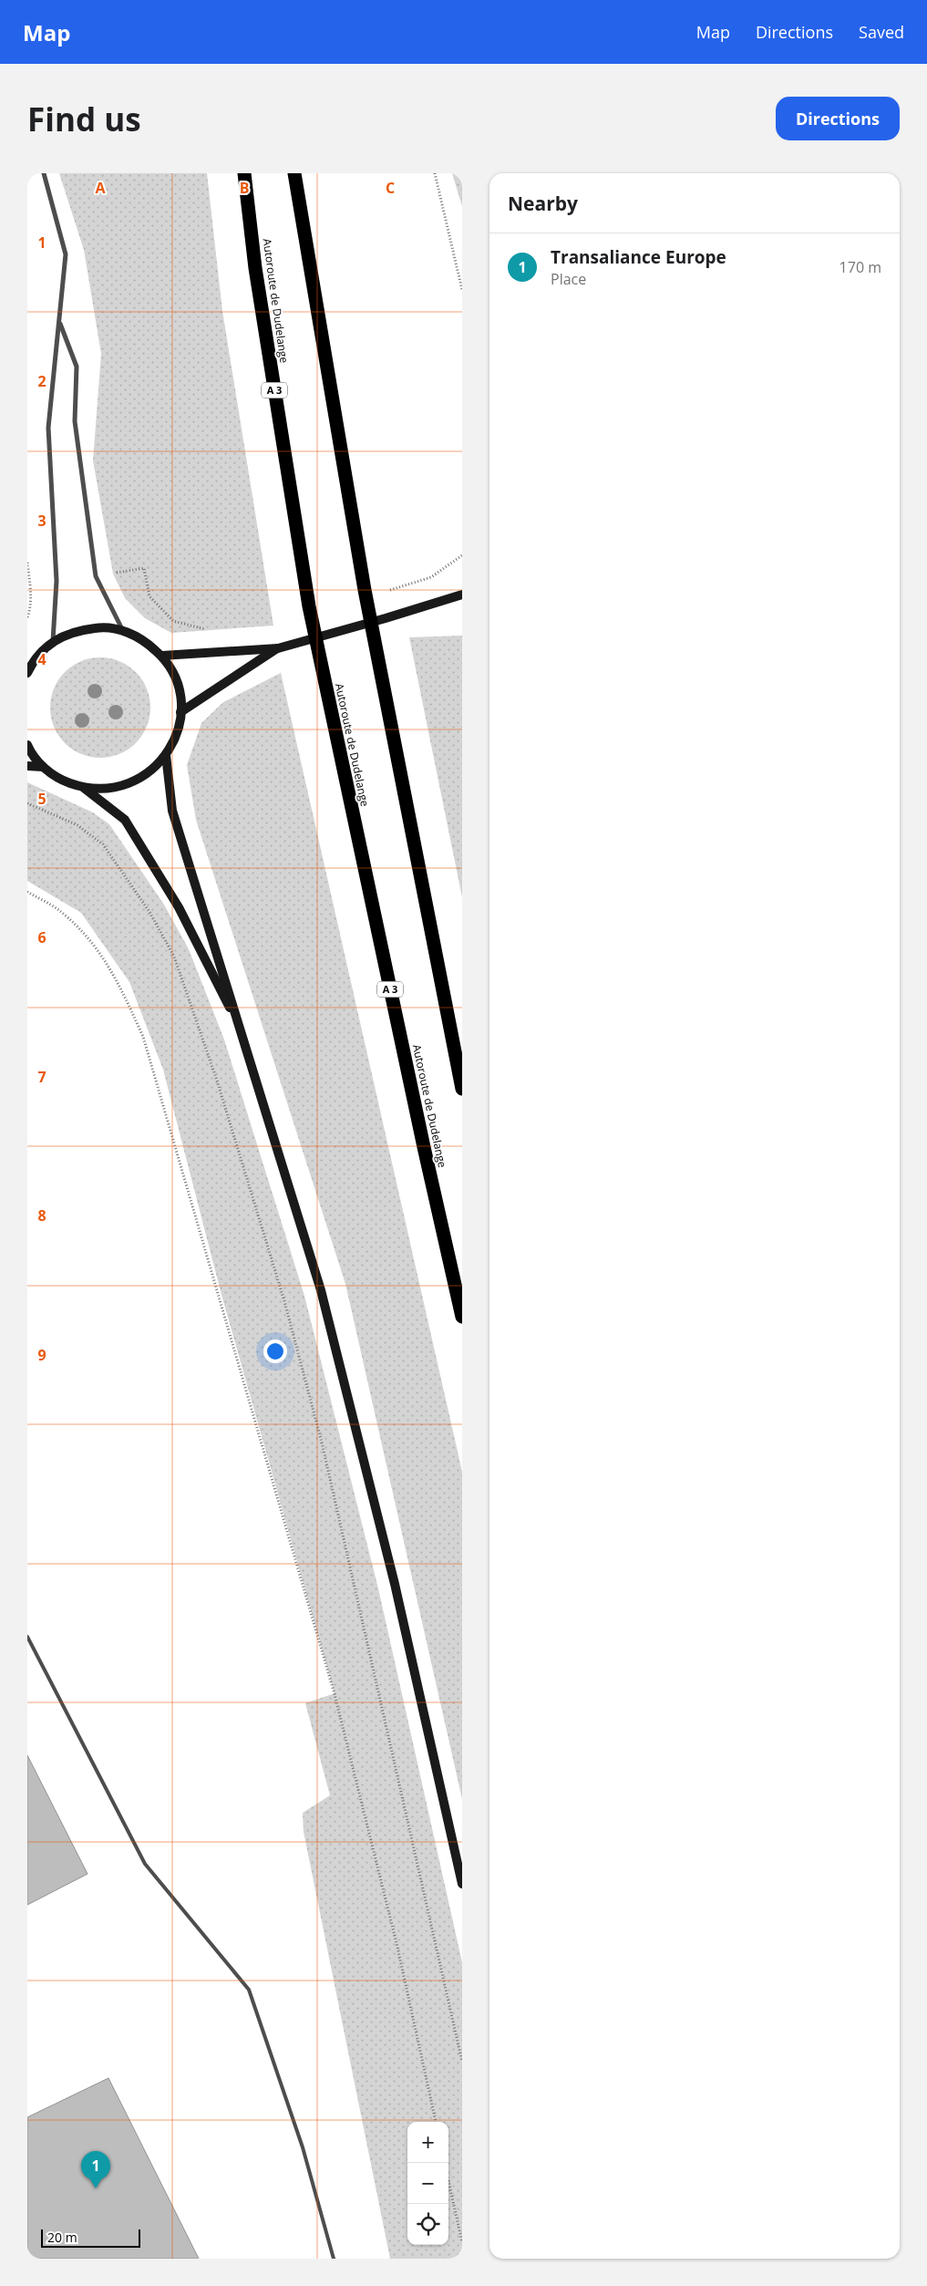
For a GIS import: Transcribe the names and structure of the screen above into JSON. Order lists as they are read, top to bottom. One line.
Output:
{"streets":{"highway":["Autoroute de Dudelange","A 3"]},"scale_bar":"20 m","page":{"header":"Map","nav":["Map","Directions","Saved"],"buttons":"Directions","title":"Find us","heading":"Nearby","list":[{"mark":"1","name":"Transaliance Europe","note":"Place","value":"170 m"}],"map_buttons":["+","−"],"pins":"1","scale":"20 m"},"grid":{"columns":["A","B","C"],"rows":["1","2","3","4","5","6","7","8","9"]}}
